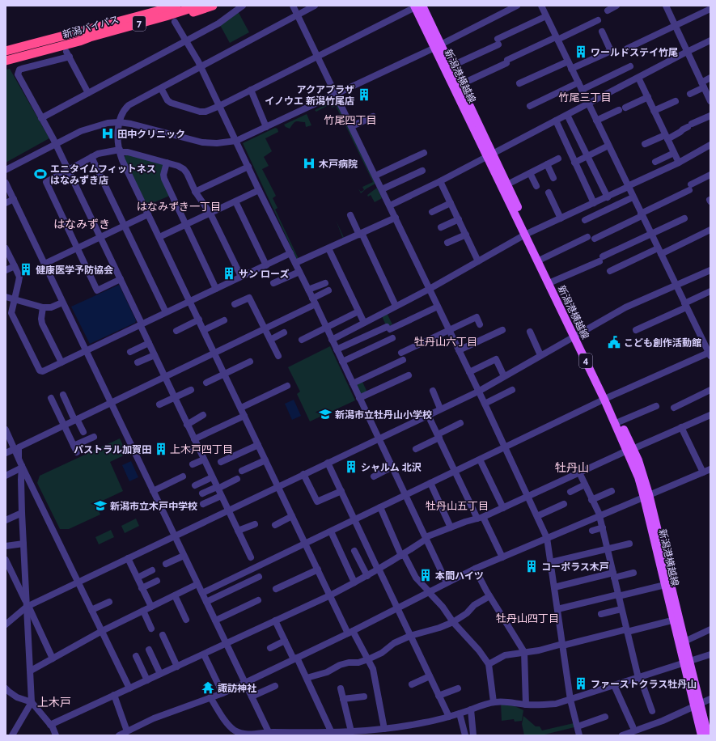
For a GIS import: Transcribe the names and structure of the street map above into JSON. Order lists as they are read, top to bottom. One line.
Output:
{"streets":{"highway":["7","新潟バイパス"],"main road":["新潟港横越線","4"]},"districts":["竹尾三丁目","竹尾四丁目","はなみずき一丁目","はなみずき","牡丹山六丁目","上木戸四丁目","牡丹山","牡丹山五丁目","牡丹山四丁目","上木戸"],"places":{"building":["ワールドステイ竹尾","アクアプラザ イノウエ 新潟竹尾店","健康医学予防協会","サン ローズ","パストラル加賀田","シャルム 北沢","コーポラス木戸","本間ハイツ","ファーストクラス牡丹山"],"hospital":["田中クリニック","木戸病院"],"sports":["エニタイムフィットネス はなみずき店"],"public building":["こども創作活動館"],"school or university":["新潟市立牡丹山小学校","新潟市立木戸中学校"],"temple":["諏訪神社"]}}
